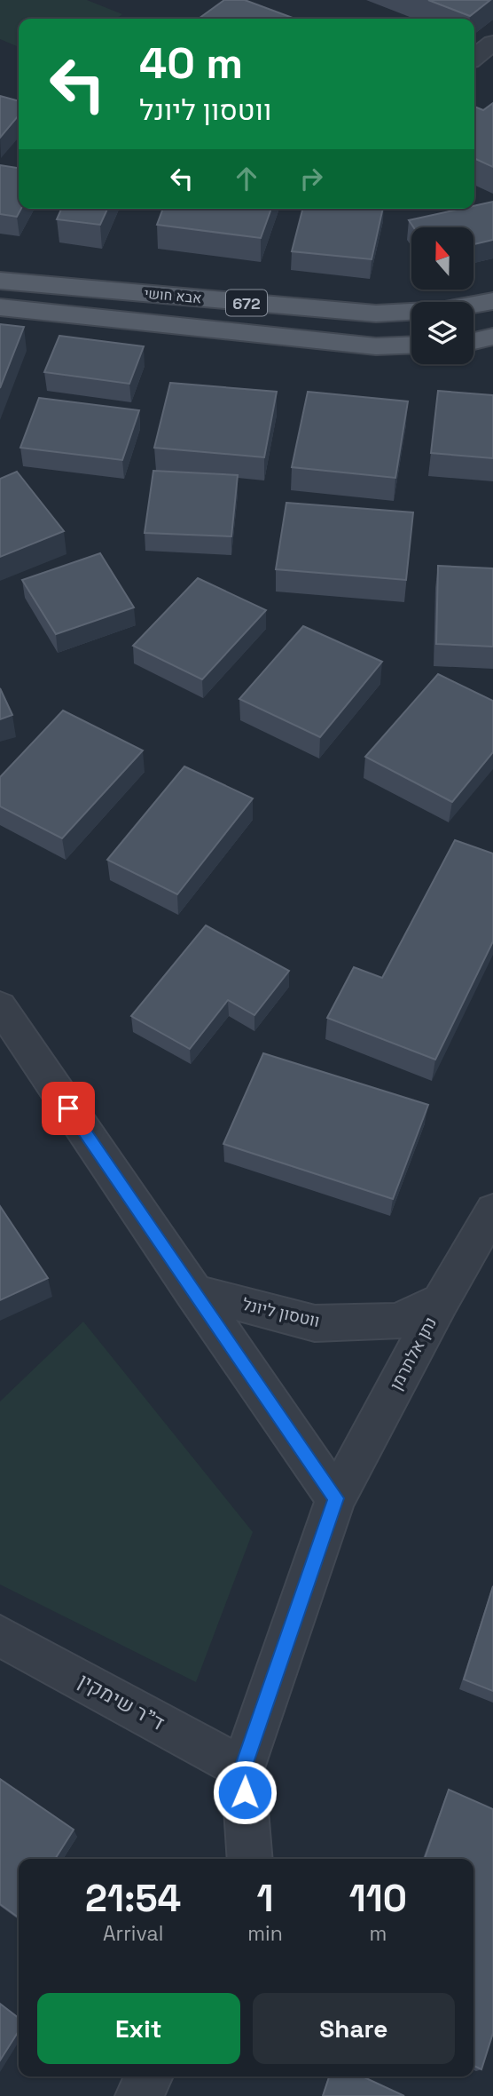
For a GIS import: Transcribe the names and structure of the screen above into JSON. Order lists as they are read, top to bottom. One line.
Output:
{"streets":{"main road":["אבא חושי","672"],"street":["ווטסון ליונל","נתן אלתרמן","ד\"ר שימקין"]},"crossings":[["ווטסון ליונל","נתן אלתרמן"],["נתן אלתרמן","ד\"ר שימקין"]],"north":"top","page":{"turn":["40 m","ווטסון ליונל"],"eta":["21:54","Arrival","1","min","110","m"],"buttons":["Exit","Share"]}}
